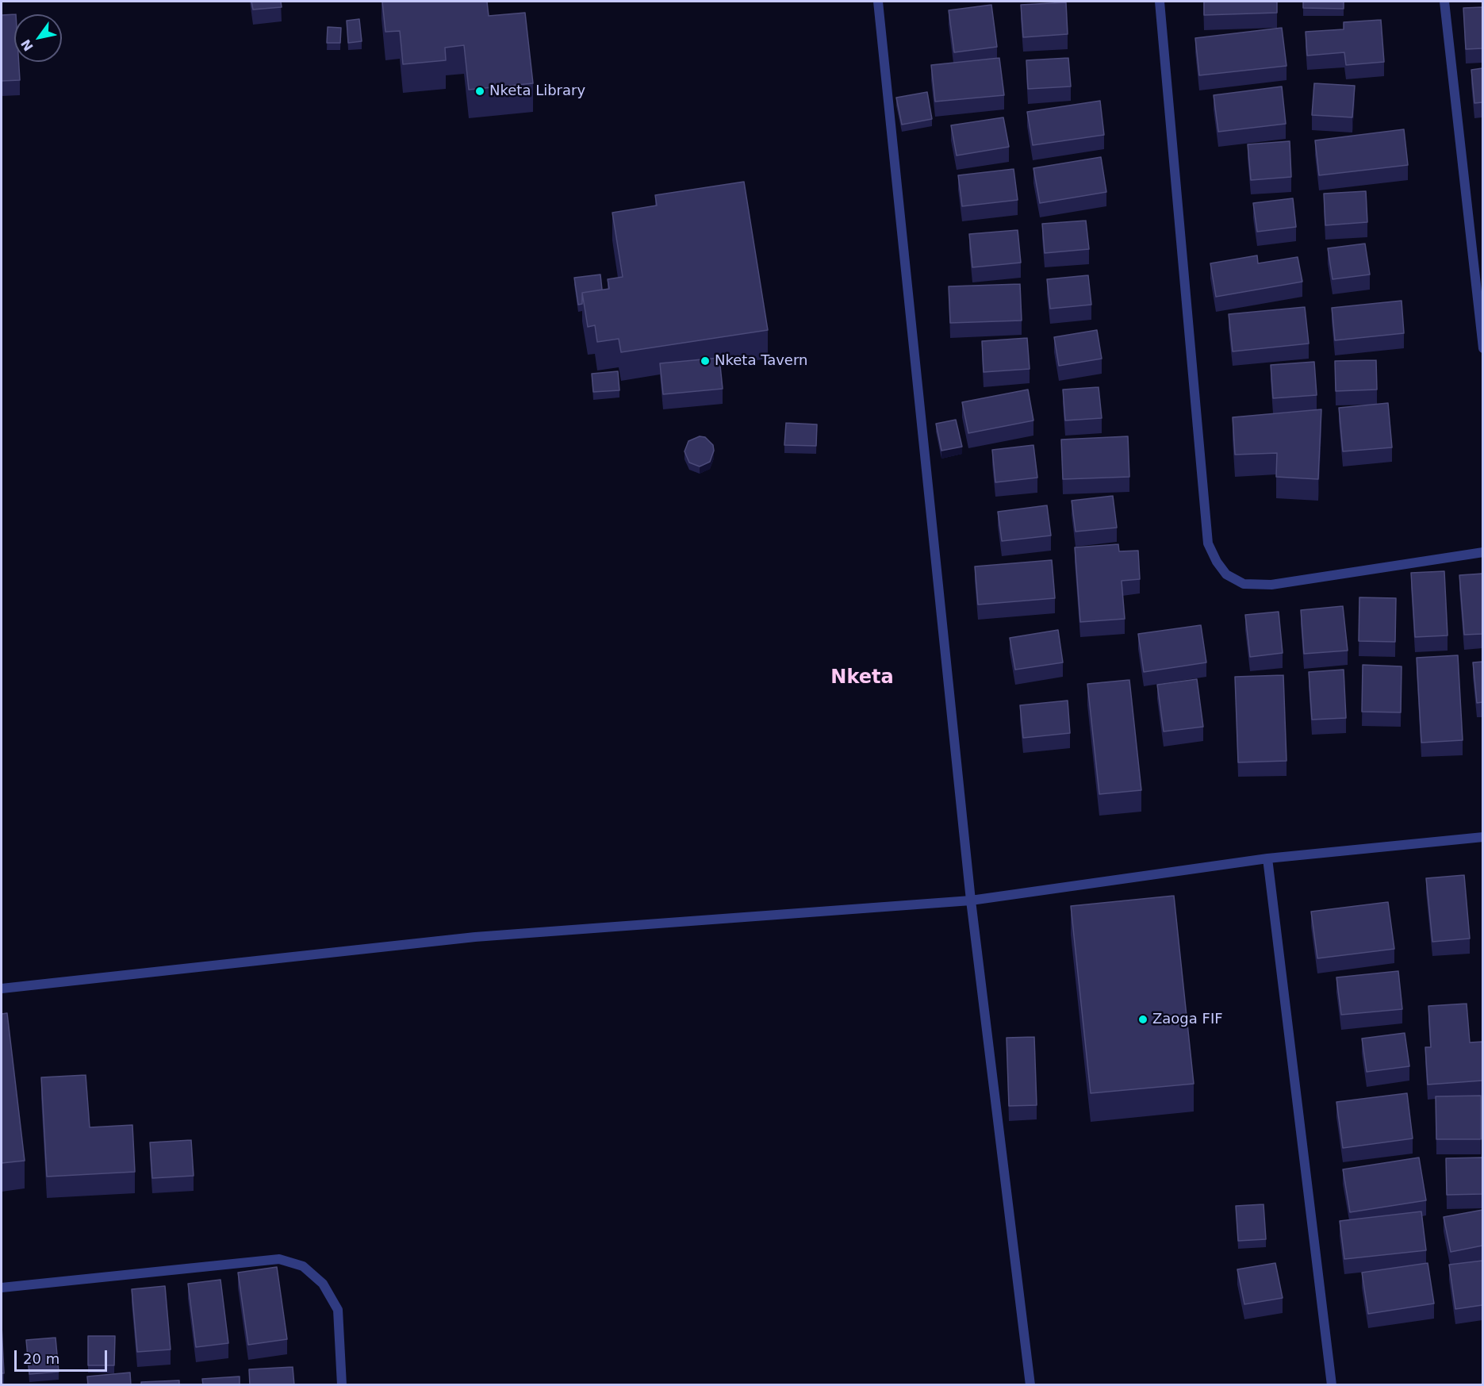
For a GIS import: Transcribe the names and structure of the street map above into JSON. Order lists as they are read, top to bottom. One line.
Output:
{"districts":["Nketa"],"places":["Nketa Library","Nketa Tavern","Zaoga FIF"],"scale_bar":"20 m","north":"bottom left"}
